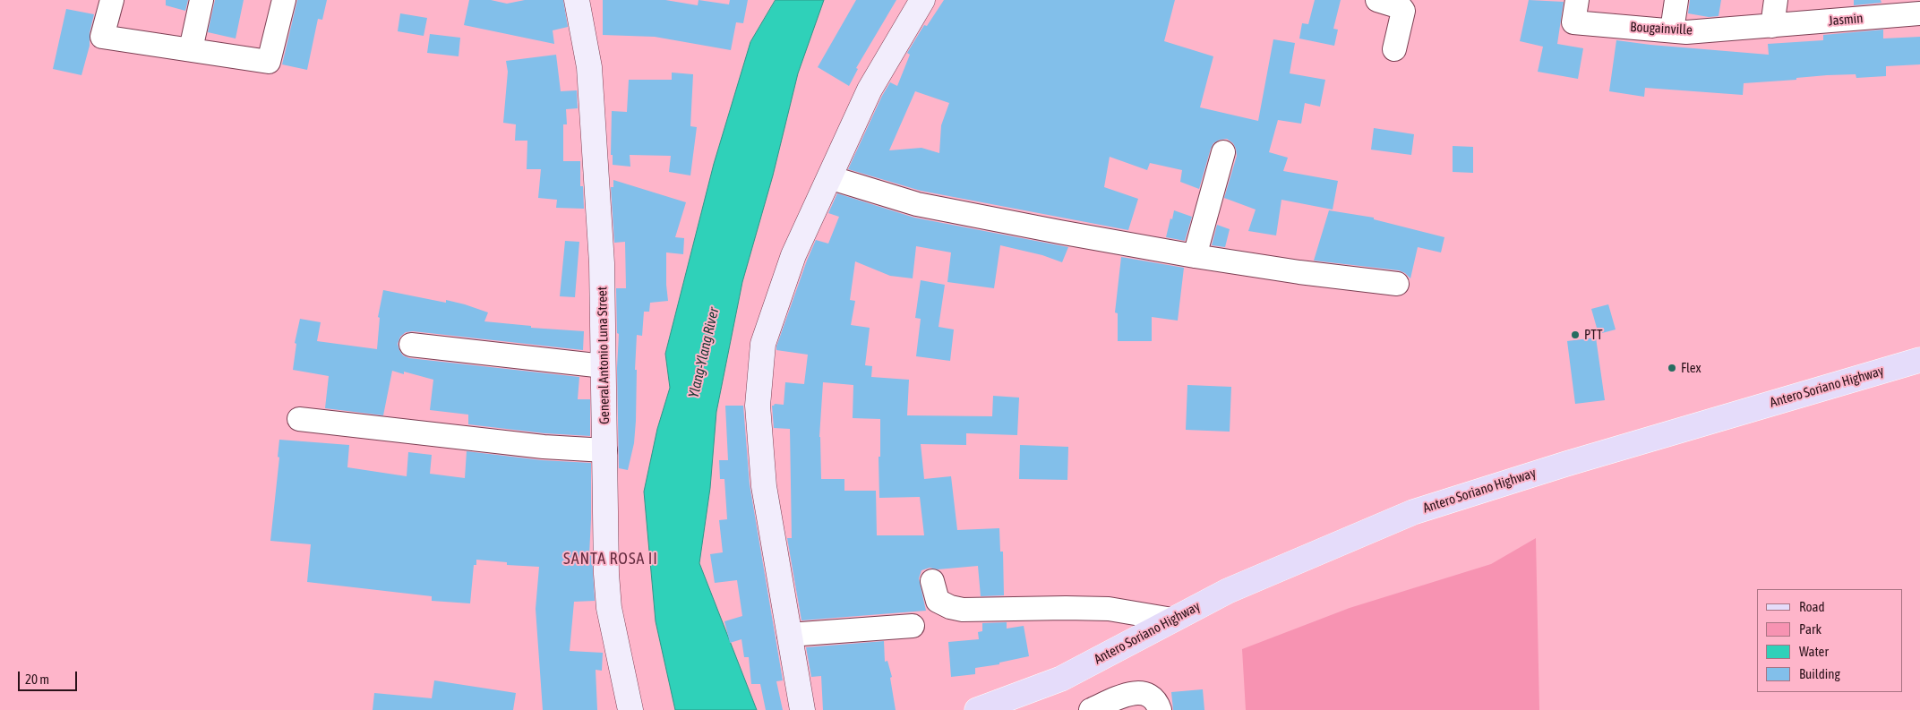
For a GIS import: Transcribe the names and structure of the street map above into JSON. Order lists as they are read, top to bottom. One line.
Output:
{"streets":{"main road":["Antero Soriano Highway"],"street":["Jasmin","Bougainville","General Antonio Luna Street"]},"crossings":[["Jasmin","Bougainville"]],"districts":["SANTA ROSA II"],"water":["Ylang-Ylang River"],"places":["PTT","Flex"],"legend":["Road","Park","Water","Building"],"scale_bar":"20 m"}
